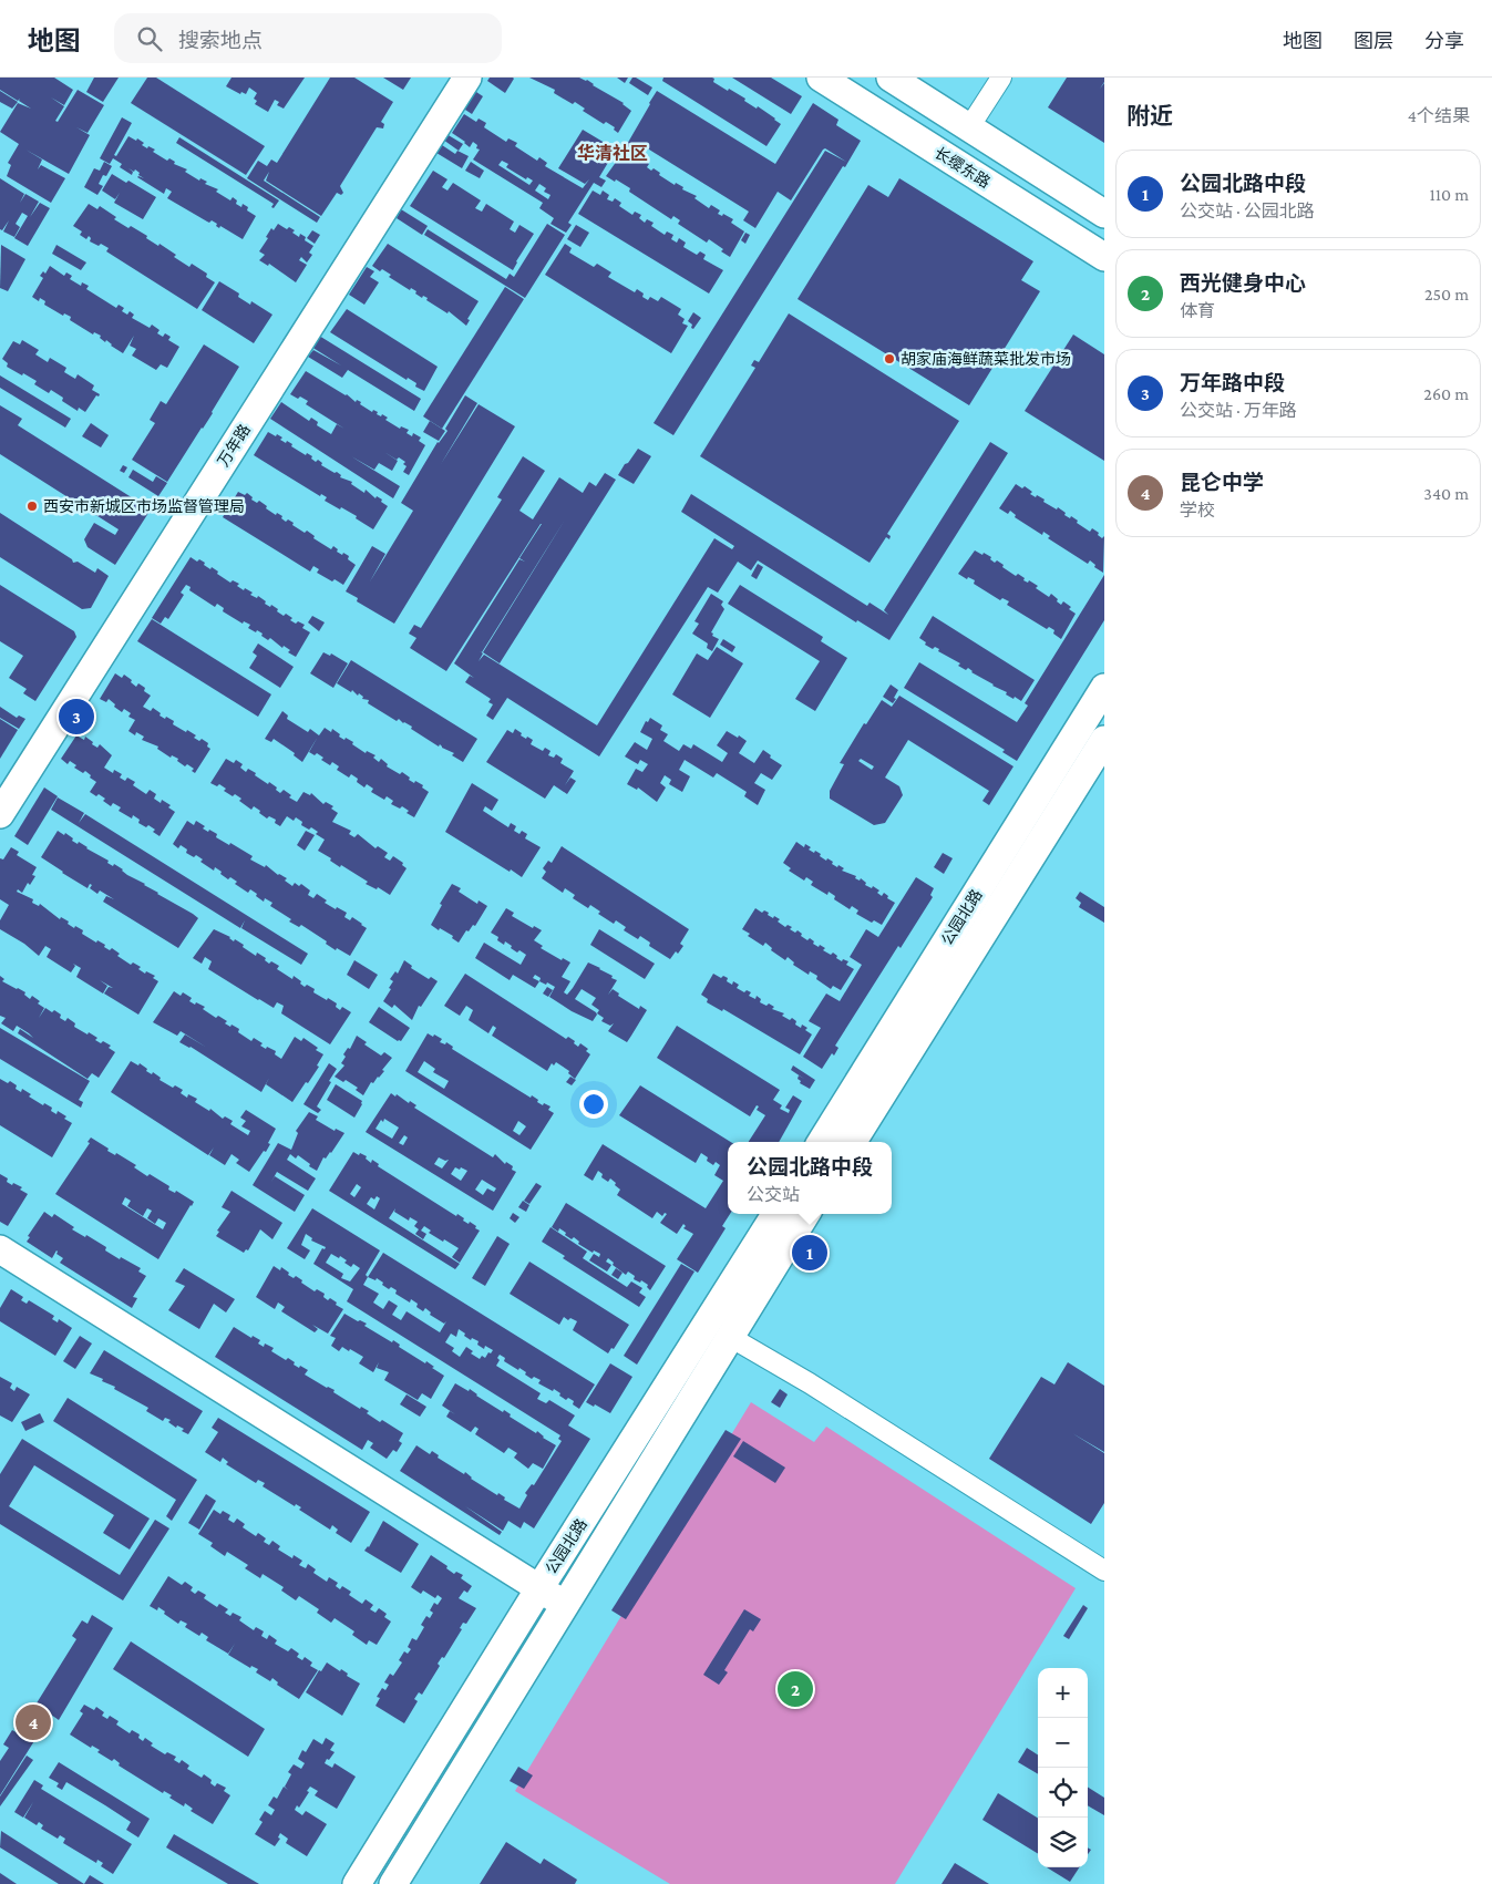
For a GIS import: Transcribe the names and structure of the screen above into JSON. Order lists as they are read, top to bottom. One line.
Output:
{"streets":{"main road":["长缨东路","万年路","公园北路"]},"districts":["华清社区"],"places":["胡家庙海鲜蔬菜批发市场","西安市新城区市场监督管理局"],"page":{"header":"地图","search":"搜索地点","nav":["地图","图层","分享"],"heading":["附近","4个结果"],"list":[{"mark":"1","name":"公园北路中段","note":"公交站 · 公园北路","value":"110 m"},{"mark":"2","name":"西光健身中心","note":"体育","value":"250 m"},{"mark":"3","name":"万年路中段","note":"公交站 · 万年路","value":"260 m"},{"mark":"4","name":"昆仑中学","note":"学校","value":"340 m"}],"pins":["3","1","2","4"],"popup":["公园北路中段","公交站"],"map_buttons":["+","−"]}}
